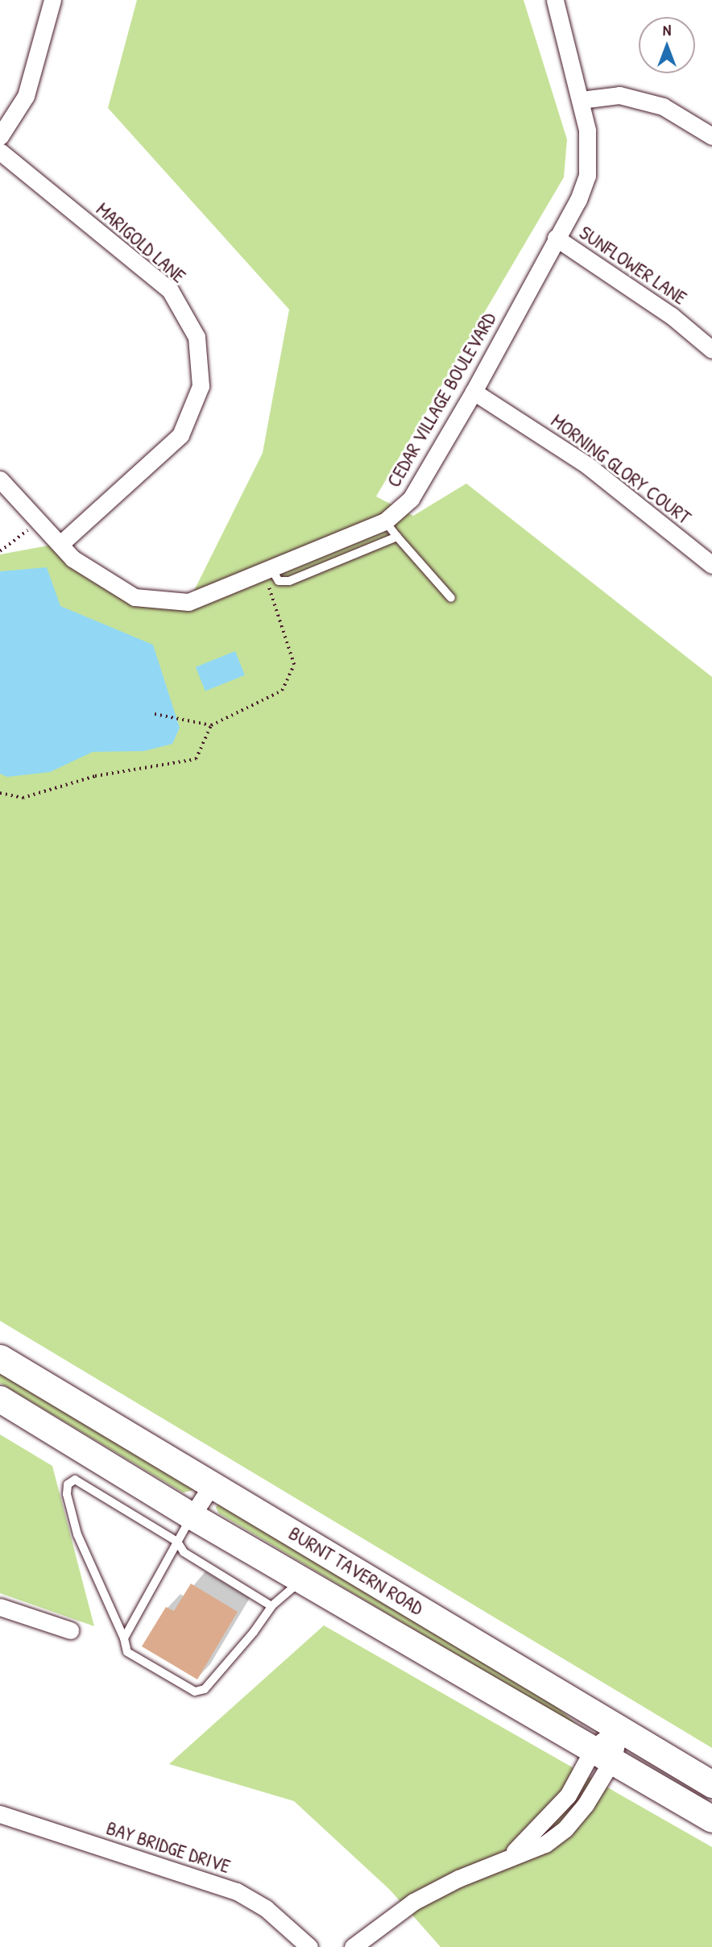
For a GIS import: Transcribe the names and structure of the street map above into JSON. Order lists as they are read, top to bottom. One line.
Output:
{"streets":{"main road":["BURNT TAVERN ROAD"],"street":["MARIGOLD LANE","SUNFLOWER LANE","CEDAR VILLAGE BOULEVARD","MORNING GLORY COURT","BAY BRIDGE DRIVE"]},"crossings":[["MARIGOLD LANE","CEDAR VILLAGE BOULEVARD"],["SUNFLOWER LANE","CEDAR VILLAGE BOULEVARD"],["CEDAR VILLAGE BOULEVARD","MORNING GLORY COURT"]],"north":"top"}
